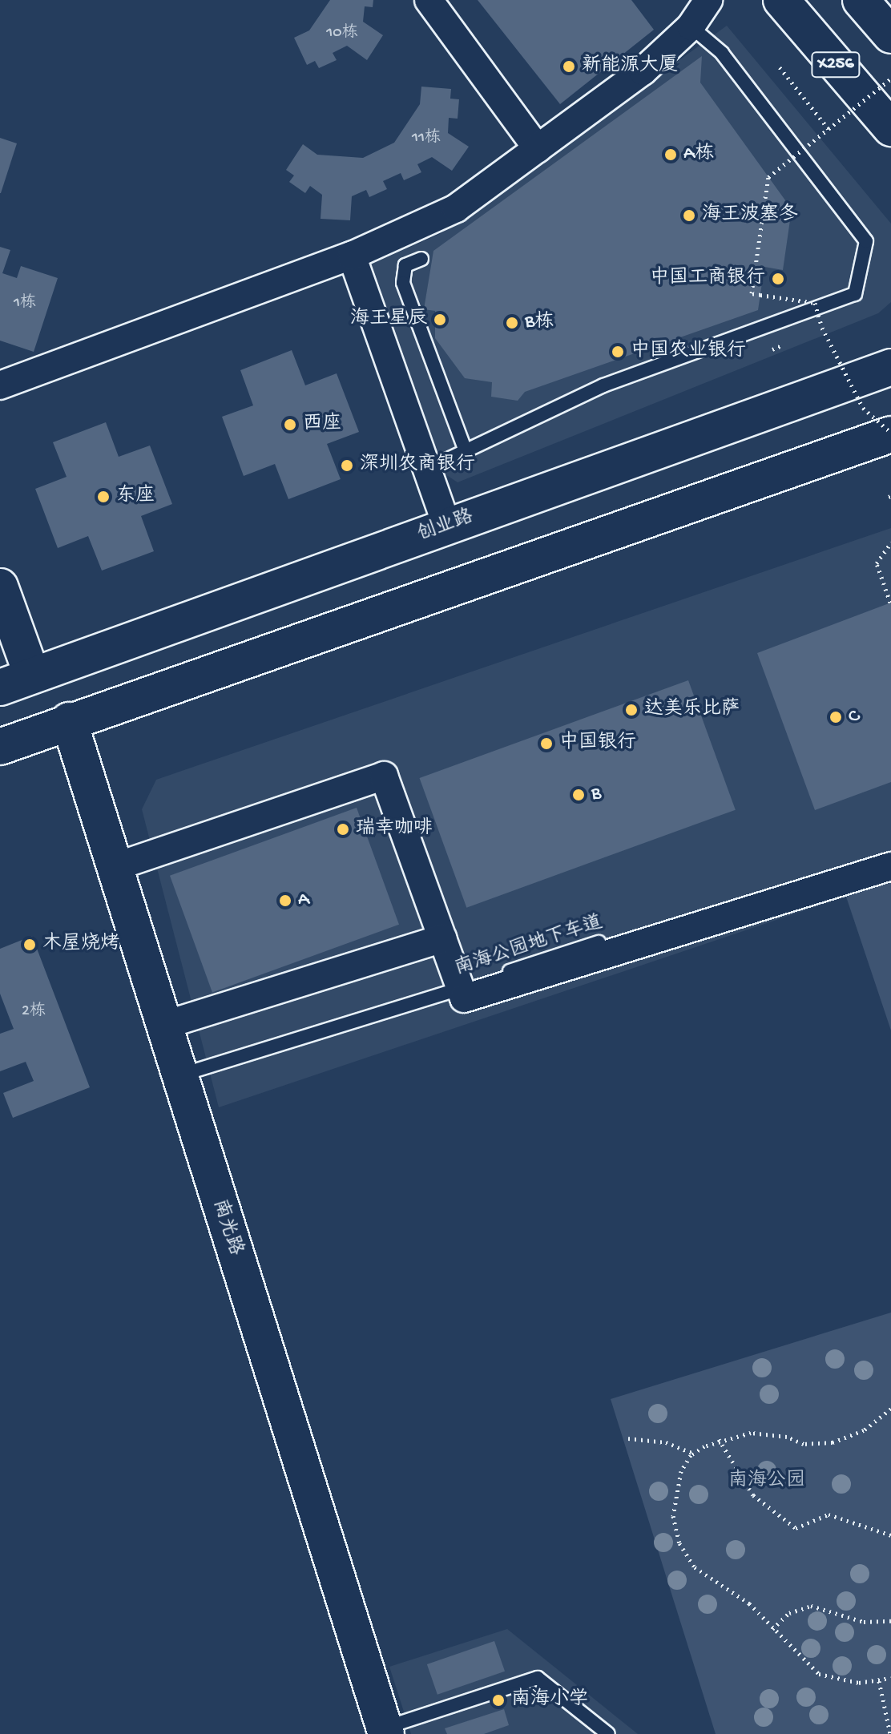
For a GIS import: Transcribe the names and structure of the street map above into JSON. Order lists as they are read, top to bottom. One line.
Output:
{"streets":{"main road":["X256","创业路","南光路"],"lane":["南海公园地下车道"]},"crossings":[["南海公园地下车道","南光路"]],"parks":["南海公园"],"places":["新能源大厦","A栋","海王波塞冬","中国工商银行","海王星辰","B栋","中国农业银行","西座","深圳农商银行","东座","达美乐比萨","C","中国银行","B","瑞幸咖啡","A","木屋烧烤","南海小学"],"house_numbers":["10栋","11栋","1栋","2栋"]}
